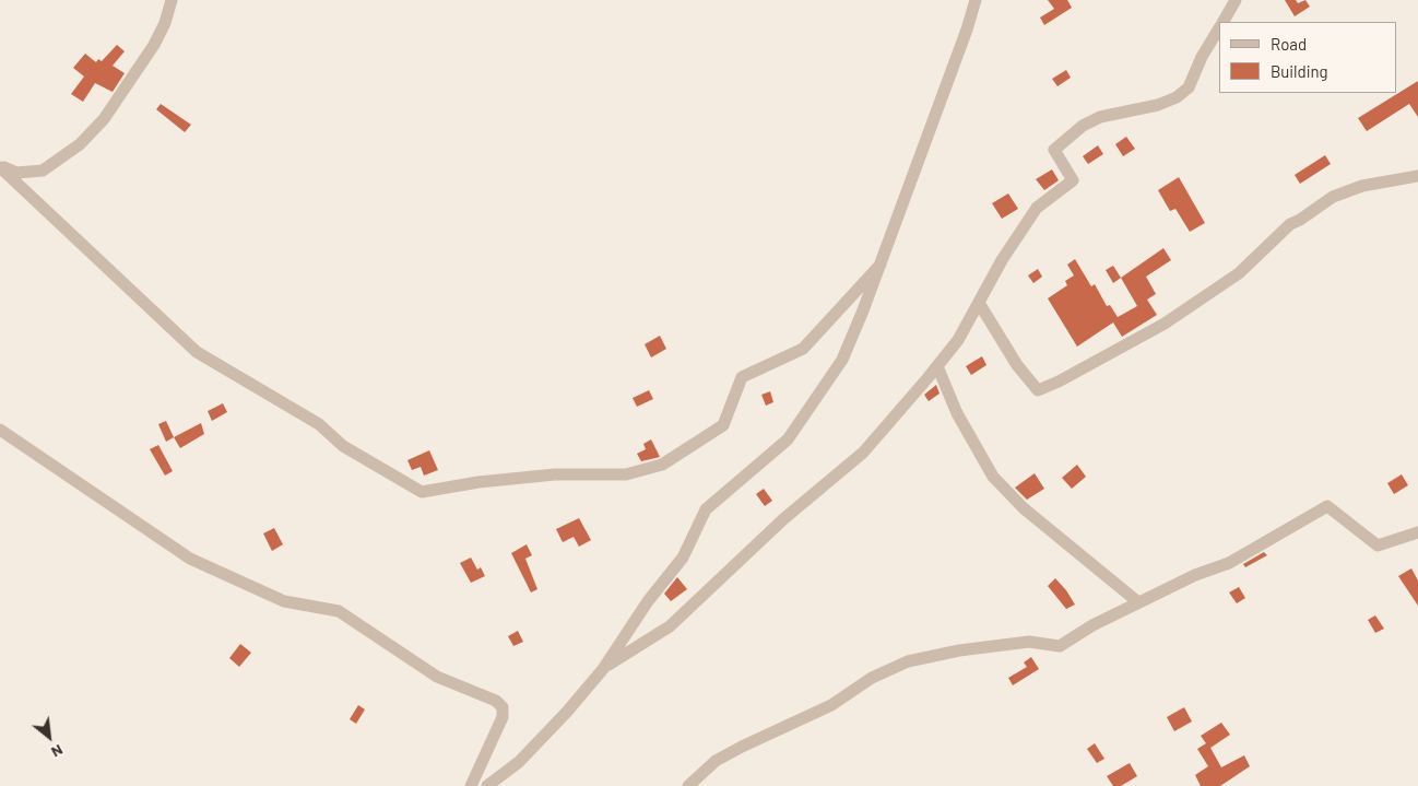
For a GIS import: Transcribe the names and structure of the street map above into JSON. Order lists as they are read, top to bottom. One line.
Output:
{"legend":["Road","Building"],"north":"bottom right"}
